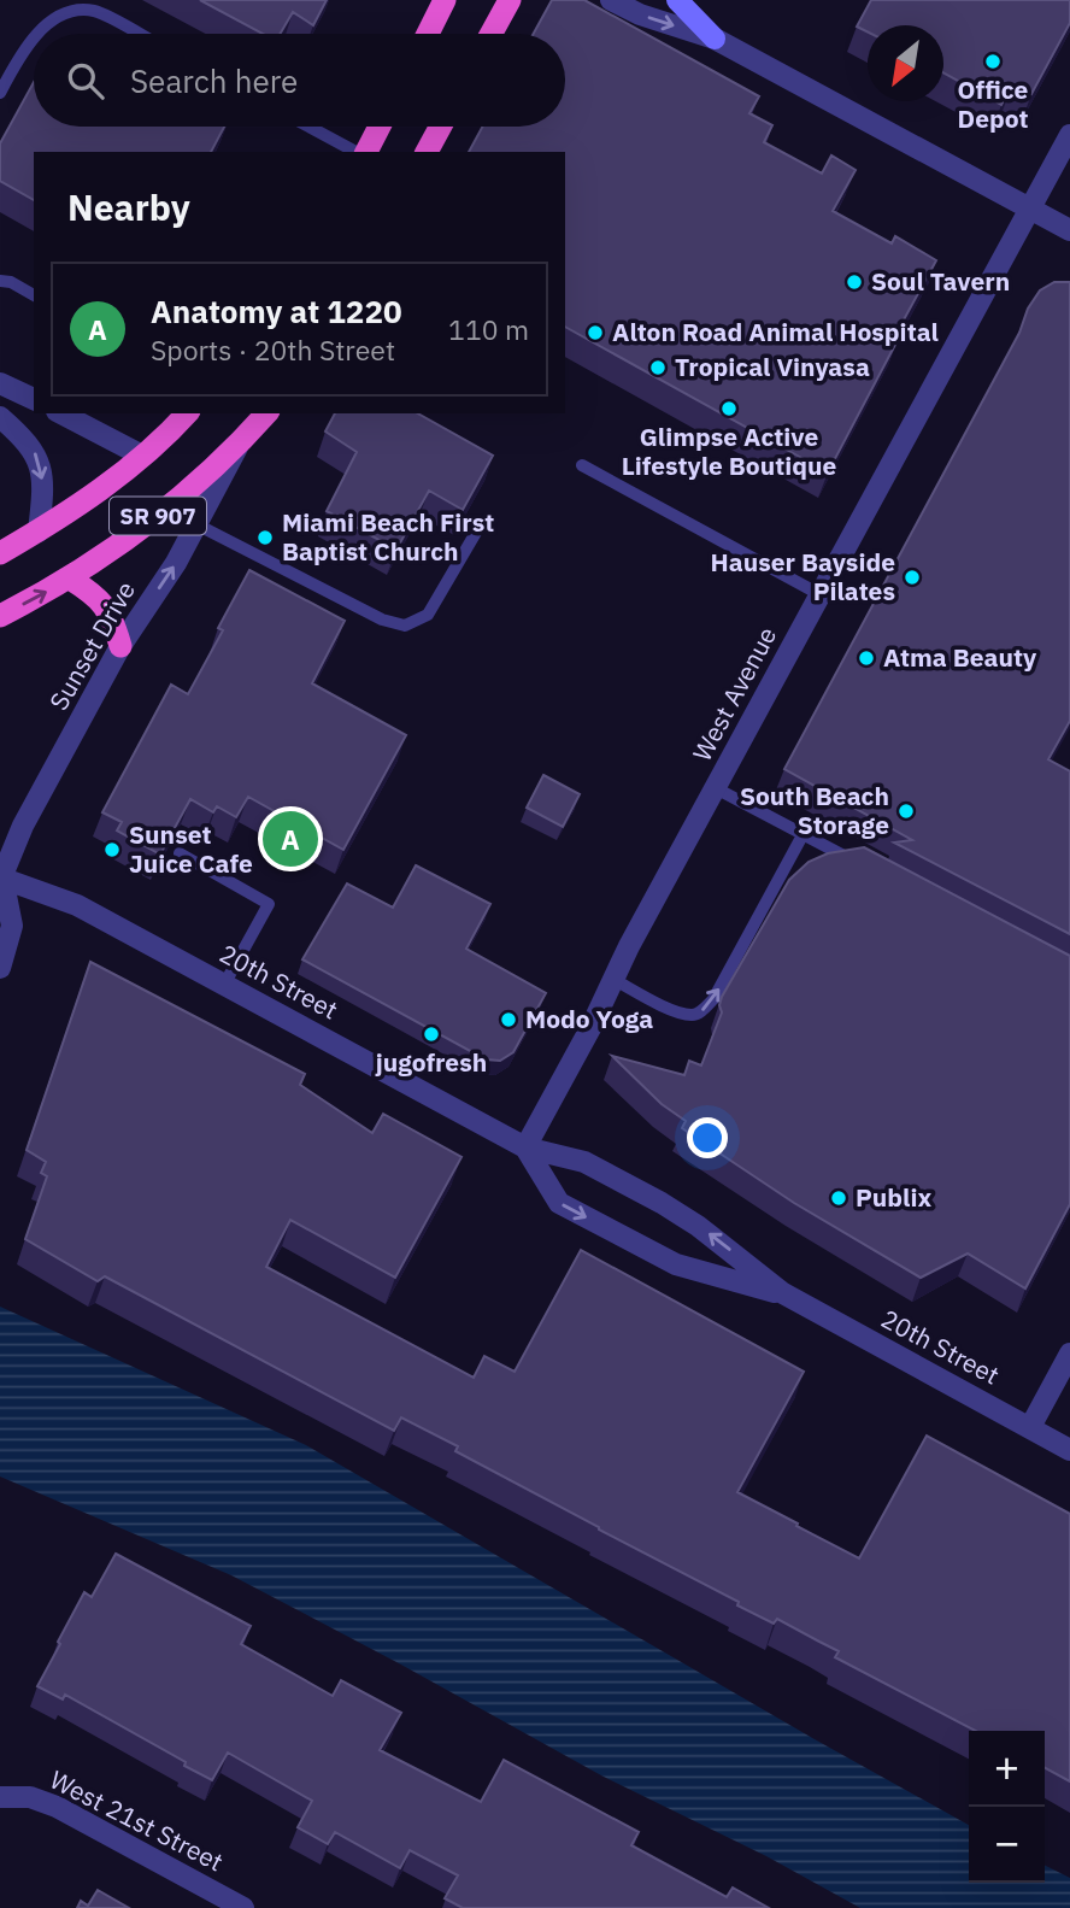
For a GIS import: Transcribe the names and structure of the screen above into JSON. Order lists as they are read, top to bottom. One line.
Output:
{"streets":{"highway":["SR 907"],"street":["Sunset Drive","West Avenue","20th Street","West 21st Street"]},"crossings":[["SR 907","Sunset Drive"],["Sunset Drive","20th Street"],["West Avenue","20th Street"]],"places":["Office Depot","Soul Tavern","Alton Road Animal Hospital","Tropical Vinyasa","Glimpse Active Lifestyle Boutique","Miami Beach First Baptist Church","Hauser Bayside Pilates","Atma Beauty","South Beach Storage","Sunset Juice Cafe","Modo Yoga","jugofresh","Publix"],"north":"bottom left","page":{"search":"Search here","heading":"Nearby","list":[{"mark":"A","name":"Anatomy at 1220","note":"Sports · 20th Street","value":"110 m"}],"pins":"A","map_buttons":["+","−"]}}
